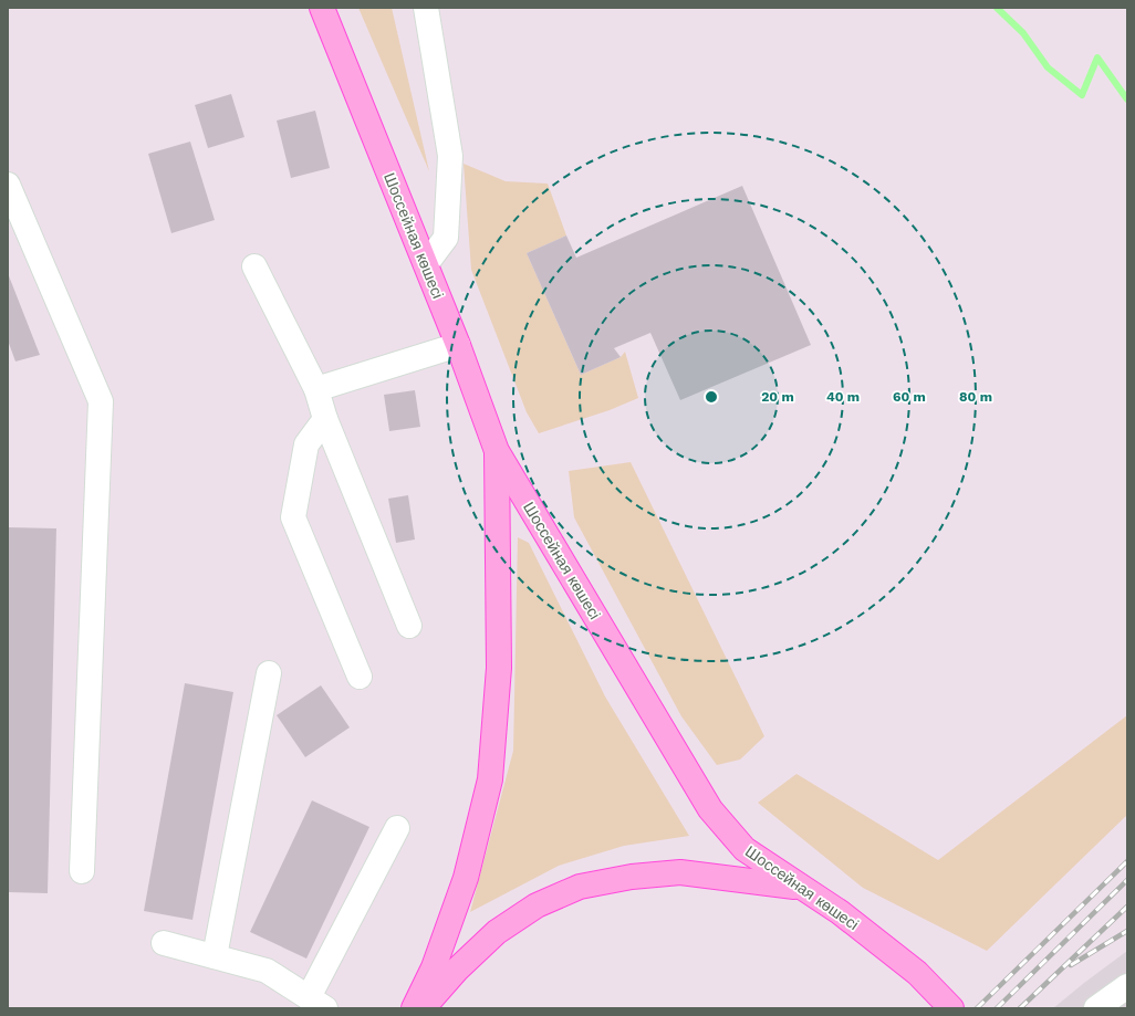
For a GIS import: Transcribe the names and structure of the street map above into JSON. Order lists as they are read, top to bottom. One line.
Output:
{"streets":{"main road":["Шоссейная көшесі"]},"rings":["20 m","40 m","60 m","80 m"]}
